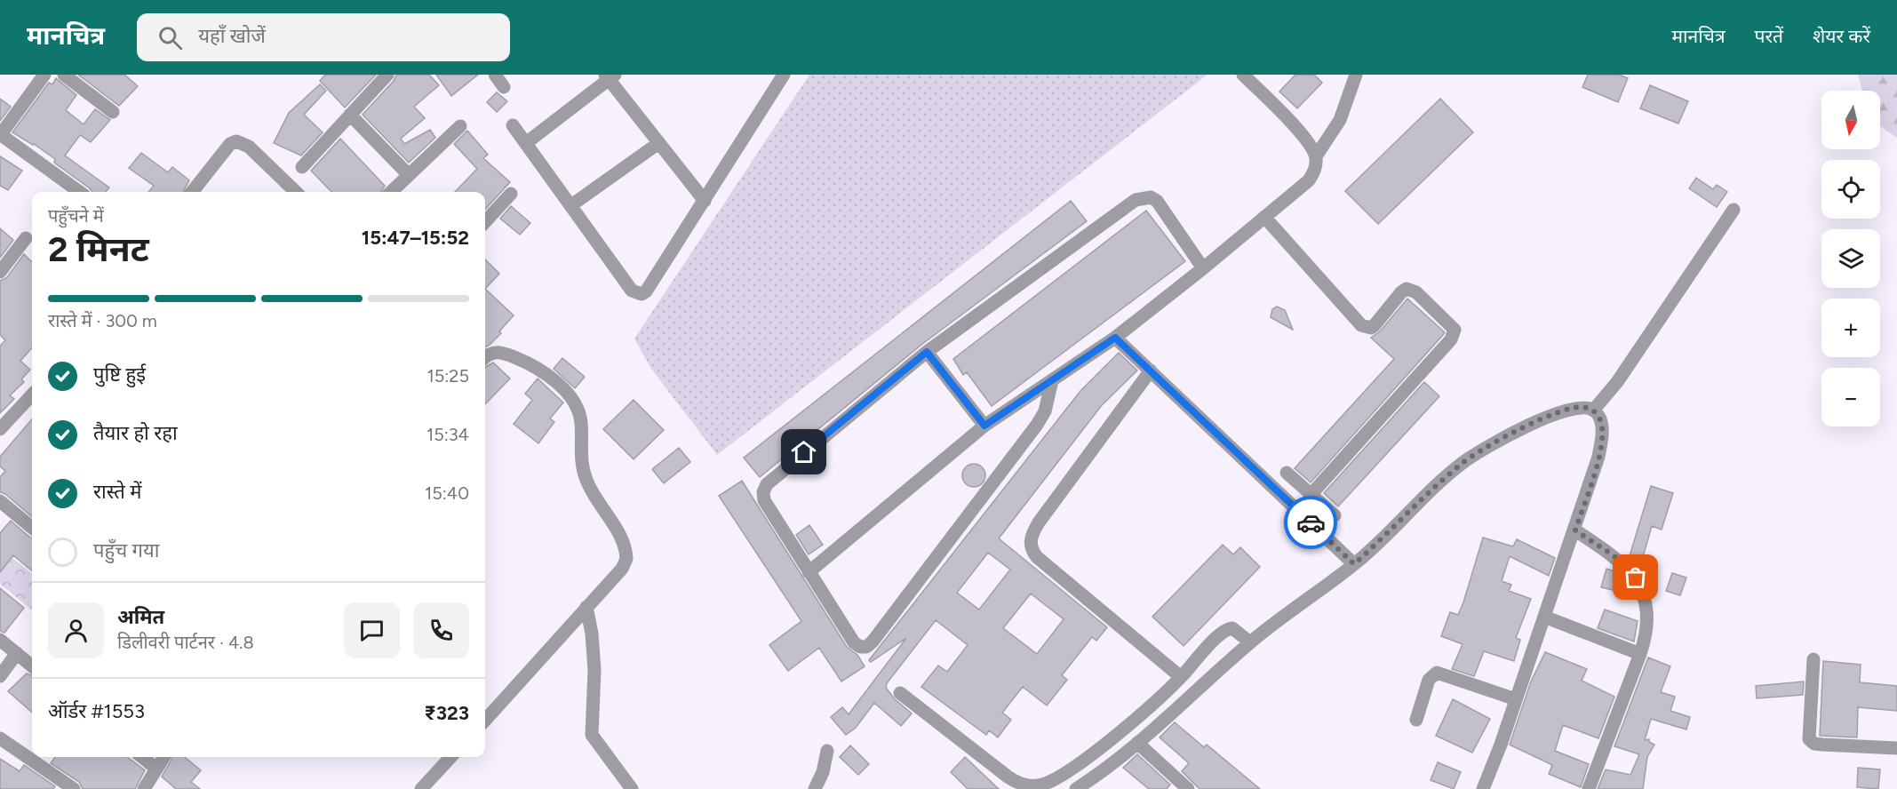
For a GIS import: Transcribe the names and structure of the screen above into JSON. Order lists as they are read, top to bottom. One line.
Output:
{"north":"bottom","page":{"header":"मानचित्र","search":"यहाँ खोजें","nav":["मानचित्र","परतें","शेयर करें"],"map_buttons":["+","−"],"heading":["2 मिनट","पहुँचने में","15:47–15:52"],"panel":["अमित","डिलीवरी पार्टनर · 4.8","ऑर्डर #1553","₹323"],"bar":"रास्ते में · 300 m","list":[["पुष्टि हुई","15:25"],["तैयार हो रहा","15:34"],["रास्ते में","15:40"],"पहुँच गया"]}}
